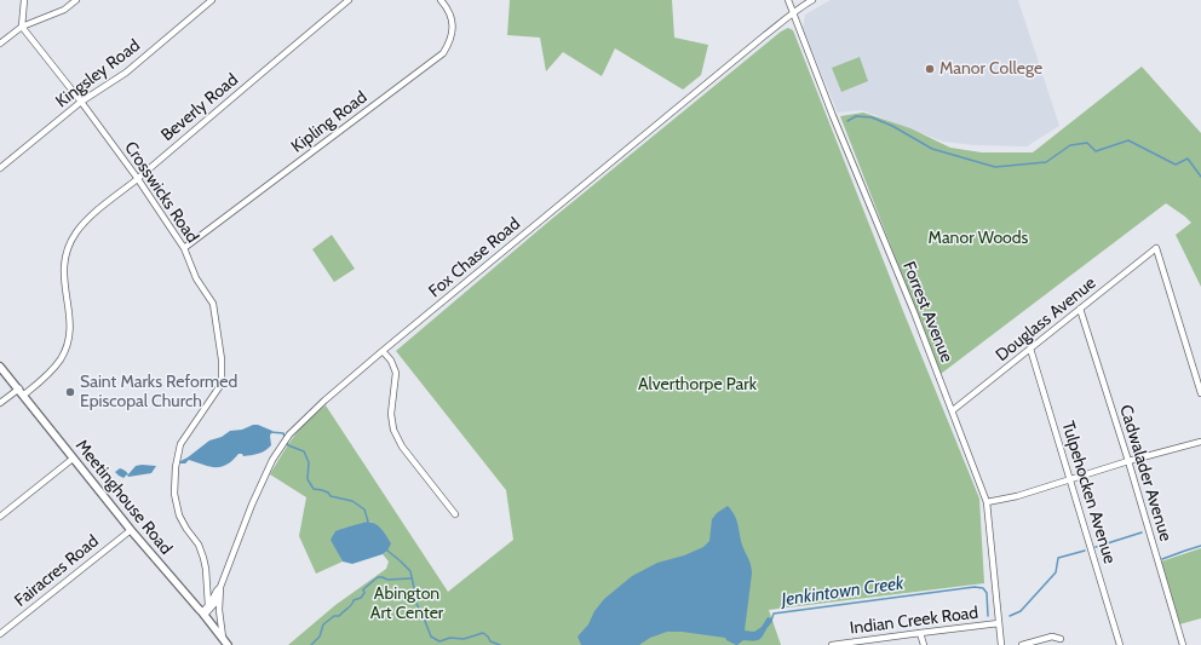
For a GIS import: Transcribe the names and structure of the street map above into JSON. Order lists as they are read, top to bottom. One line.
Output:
{"streets":{"street":["Kingsley Road","Beverly Road","Kipling Road","Crosswicks Road","Fox Chase Road","Forrest Avenue","Douglass Avenue","Cadwalader Avenue","Tulpehocken Avenue","Meetinghouse Road","Fairacres Road","Indian Creek Road"]},"crossings":[["Kingsley Road","Crosswicks Road"],["Beverly Road","Crosswicks Road"],["Beverly Road","Meetinghouse Road"],["Kipling Road","Crosswicks Road"],["Crosswicks Road","Fox Chase Road"],["Fox Chase Road","Forrest Avenue"],["Fox Chase Road","Meetinghouse Road"],["Forrest Avenue","Douglass Avenue"],["Forrest Avenue","Indian Creek Road"],["Douglass Avenue","Cadwalader Avenue"],["Douglass Avenue","Tulpehocken Avenue"],["Meetinghouse Road","Fairacres Road"]],"water":["Jenkintown Creek"],"parks":["Manor Woods","Alverthorpe Park","Abington Art Center"],"places":["Manor College","Saint Marks Reformed Episcopal Church"]}
